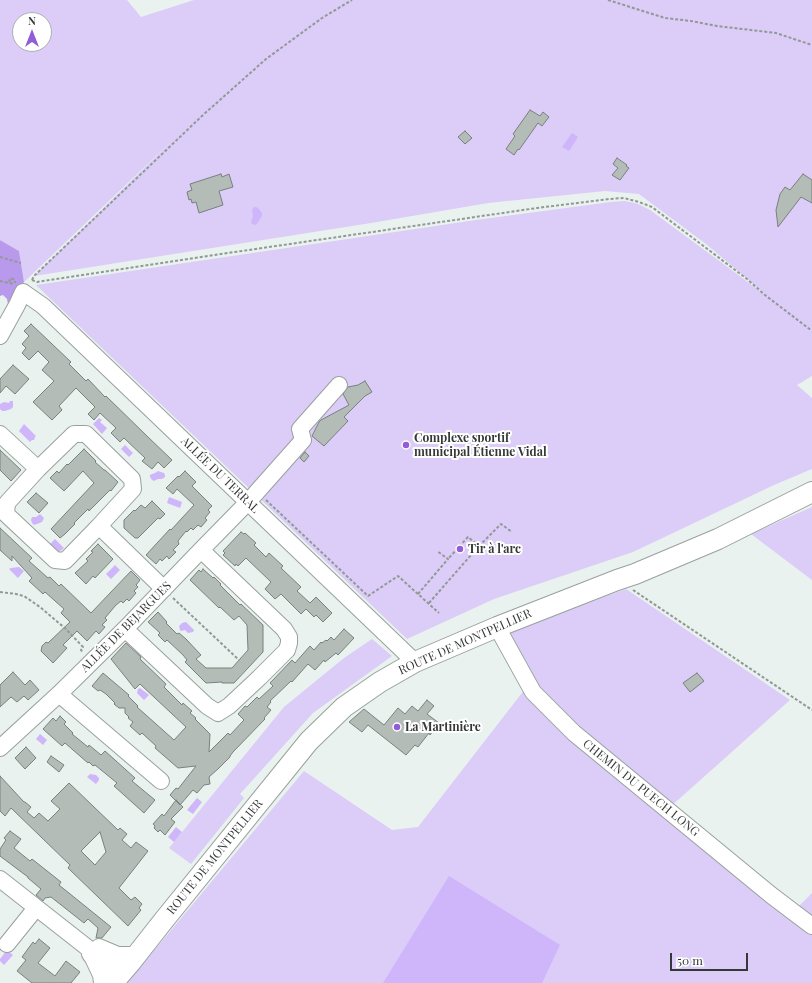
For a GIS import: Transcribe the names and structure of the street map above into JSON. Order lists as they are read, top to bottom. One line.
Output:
{"streets":{"main road":["ROUTE DE MONTPELLIER"],"street":["ALLÉE DU TERRAL","ALLÉE DE BEJARGUES","CHEMIN DU PUECH LONG"]},"crossings":[["ALLÉE DU TERRAL","ALLÉE DE BEJARGUES"],["ALLÉE DU TERRAL","ROUTE DE MONTPELLIER"],["ROUTE DE MONTPELLIER","CHEMIN DU PUECH LONG"]],"places":["Complexe sportif municipal Étienne Vidal","Tir à l'arc","La Martinière"],"scale_bar":"50 m","north":"top"}
